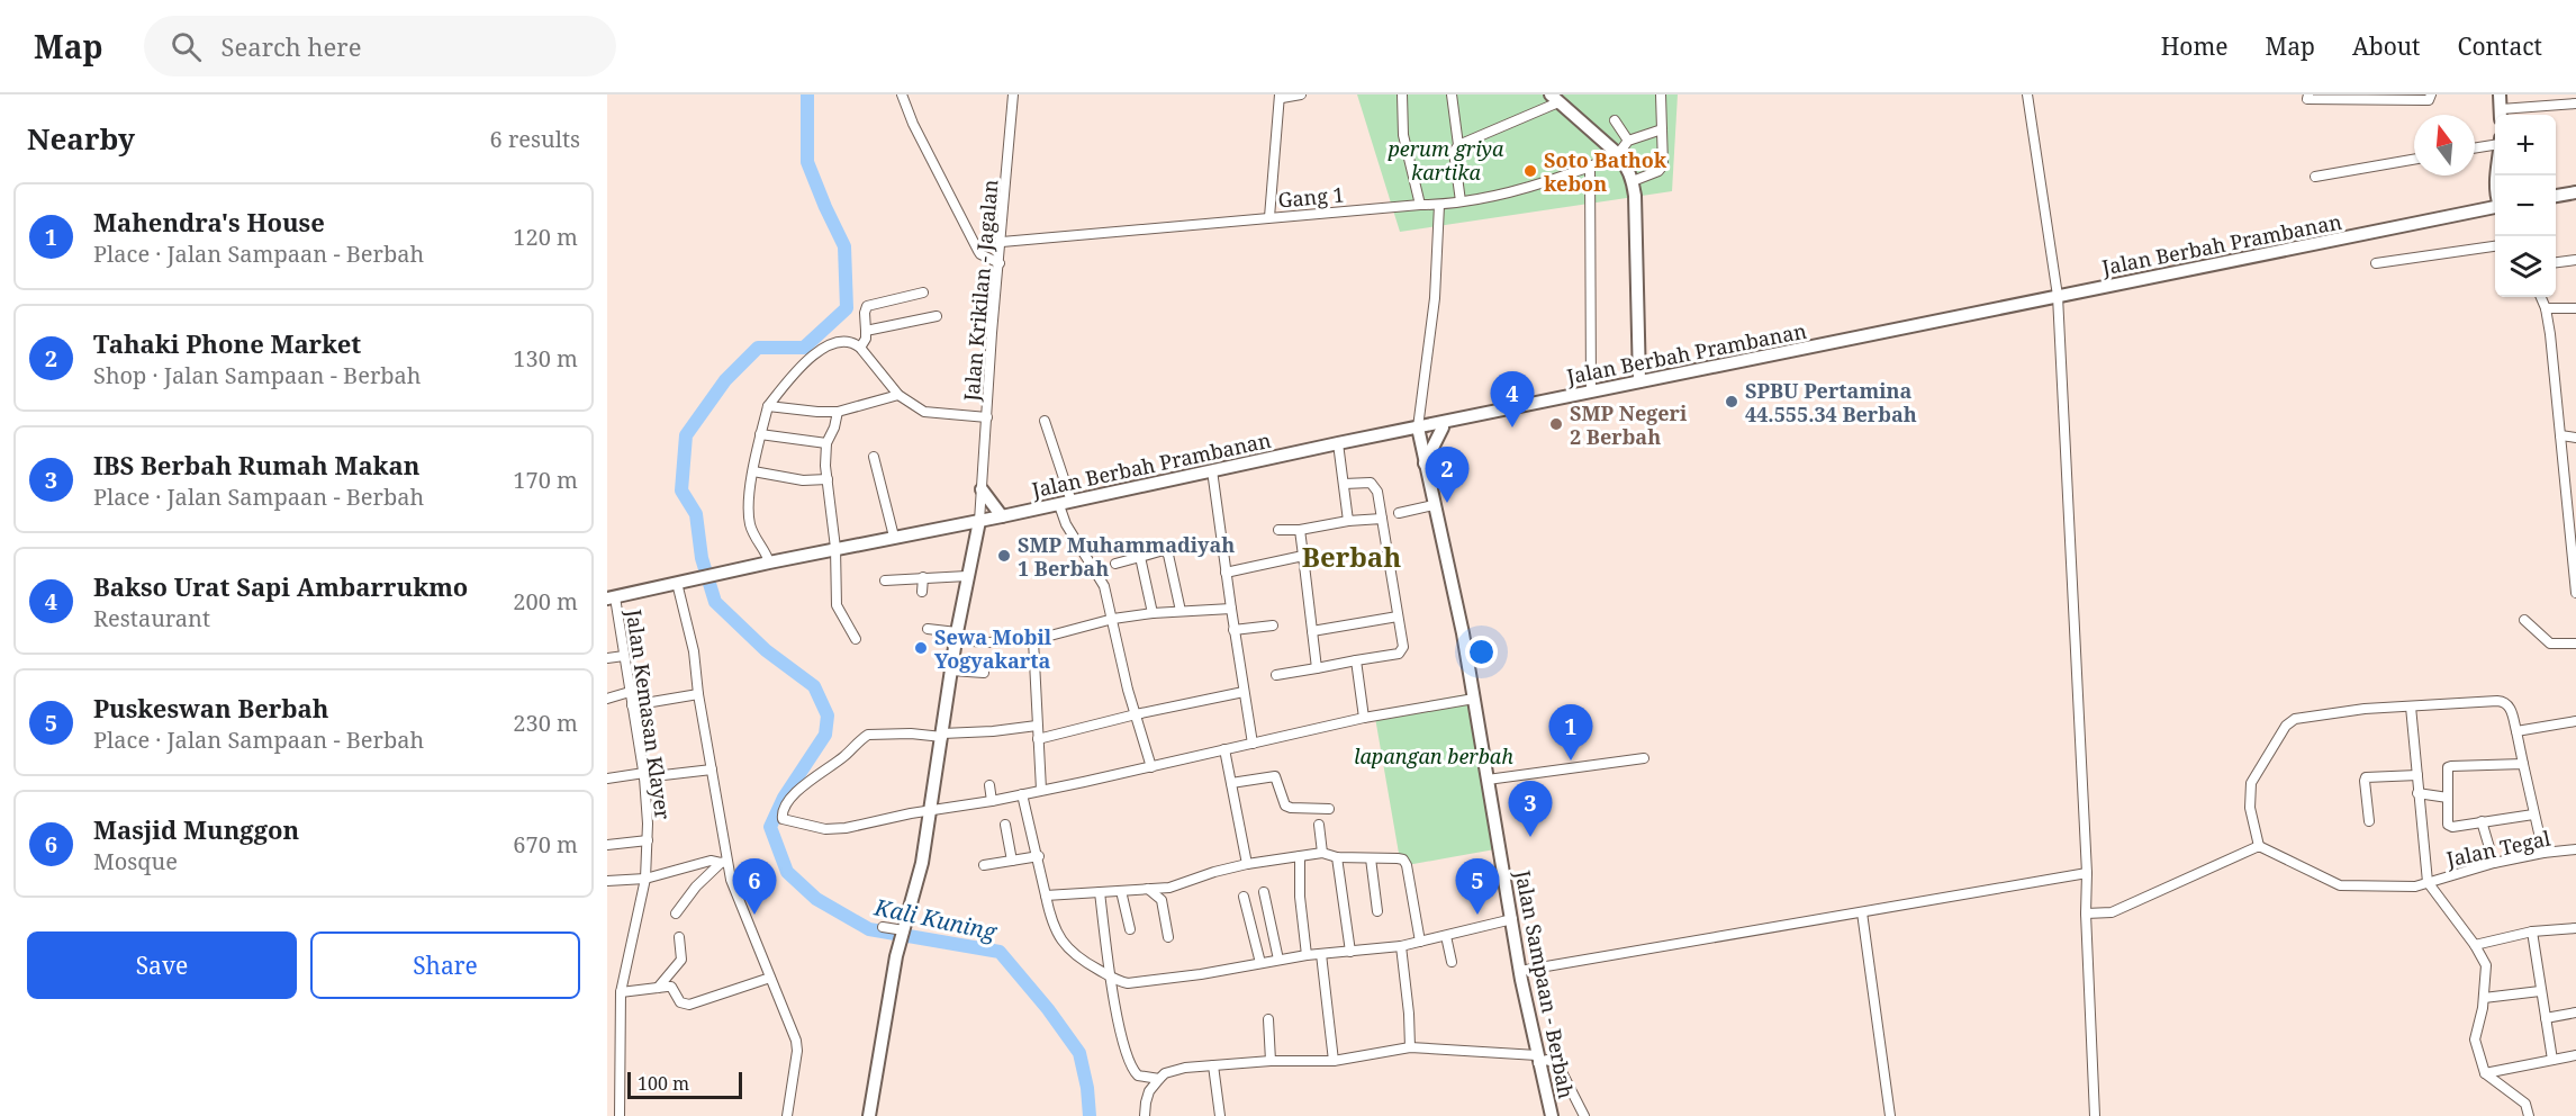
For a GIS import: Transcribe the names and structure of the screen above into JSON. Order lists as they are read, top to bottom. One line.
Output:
{"streets":{"main road":["Jalan Berbah Prambanan","Jalan Sampaan - Berbah"],"street":["Gang 1","Jalan Krikilan - Jagalan","Jalan Kemasan Klayer","Jalan Tegal"]},"crossings":[["Gang 1","Jalan Krikilan - Jagalan"],["Jalan Berbah Prambanan","Jalan Krikilan - Jagalan"],["Jalan Berbah Prambanan","Jalan Kemasan Klayer"],["Jalan Berbah Prambanan","Jalan Sampaan - Berbah"]],"districts":["Berbah"],"water":["Kali Kuning"],"parks":["perum griya kartika","lapangan berbah"],"places":["Soto Bathok kebon","SPBU Pertamina 44.555.34 Berbah","SMP Negeri 2 Berbah","SMP Muhammadiyah 1 Berbah","Sewa Mobil Yogyakarta"],"scale_bar":"100 m","north":"top","page":{"header":"Map","search":"Search here","nav":["Home","Map","About","Contact"],"heading":["Nearby","6 results"],"map_buttons":["+","−"],"list":[{"mark":"1","name":"Mahendra's House","note":"Place · Jalan Sampaan - Berbah","value":"120 m"},{"mark":"2","name":"Tahaki Phone Market","note":"Shop · Jalan Sampaan - Berbah","value":"130 m"},{"mark":"3","name":"IBS Berbah Rumah Makan","note":"Place · Jalan Sampaan - Berbah","value":"170 m"},{"mark":"4","name":"Bakso Urat Sapi Ambarrukmo","note":"Restaurant","value":"200 m"},{"mark":"5","name":"Puskeswan Berbah","note":"Place · Jalan Sampaan - Berbah","value":"230 m"},{"mark":"6","name":"Masjid Munggon","note":"Mosque","value":"670 m"}],"pins":["4","2","1","3","5","6"],"buttons":["Save","Share"],"scale":"100 m"}}
